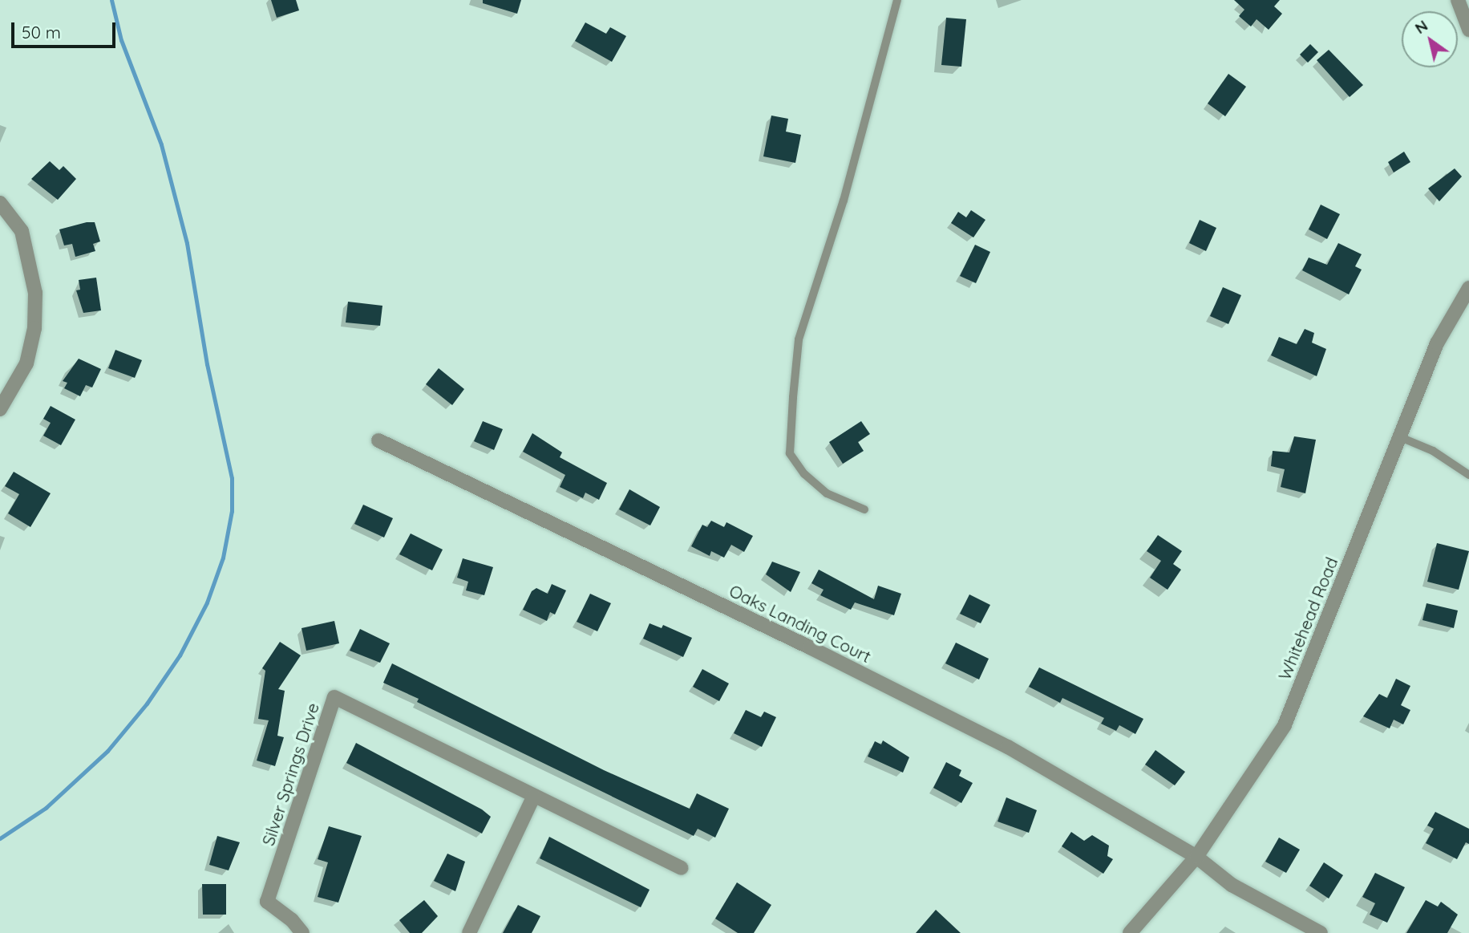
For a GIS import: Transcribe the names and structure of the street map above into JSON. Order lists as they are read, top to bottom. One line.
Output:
{"streets":{"street":["Whitehead Road","Oaks Landing Court","Silver Springs Drive"]},"crossings":[["Whitehead Road","Oaks Landing Court"]],"scale_bar":"50 m","north":"top left"}
